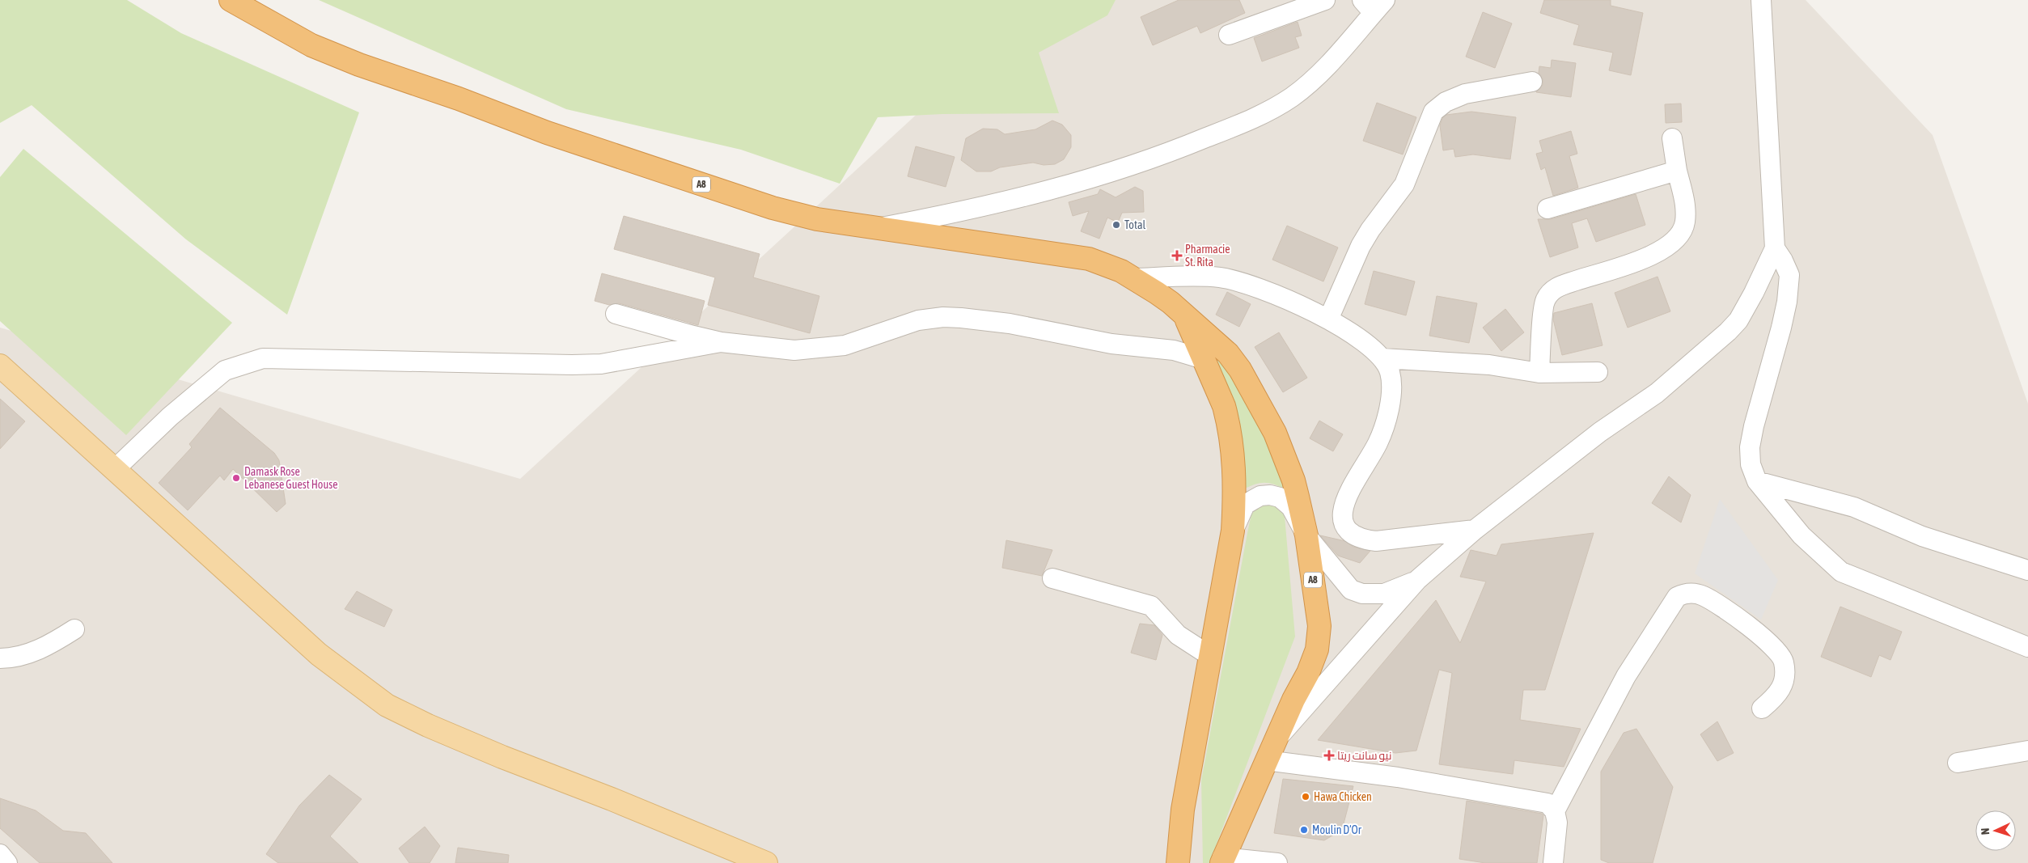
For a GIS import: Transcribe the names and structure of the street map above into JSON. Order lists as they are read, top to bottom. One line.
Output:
{"streets":{"highway":["A8"]},"places":{"other":["Total","Damask Rose Lebanese Guest House","Hawa Chicken","Moulin D’Or"],"health":["Pharmacie St. Rita","نيو سانت ريتا"]},"north":"left"}
